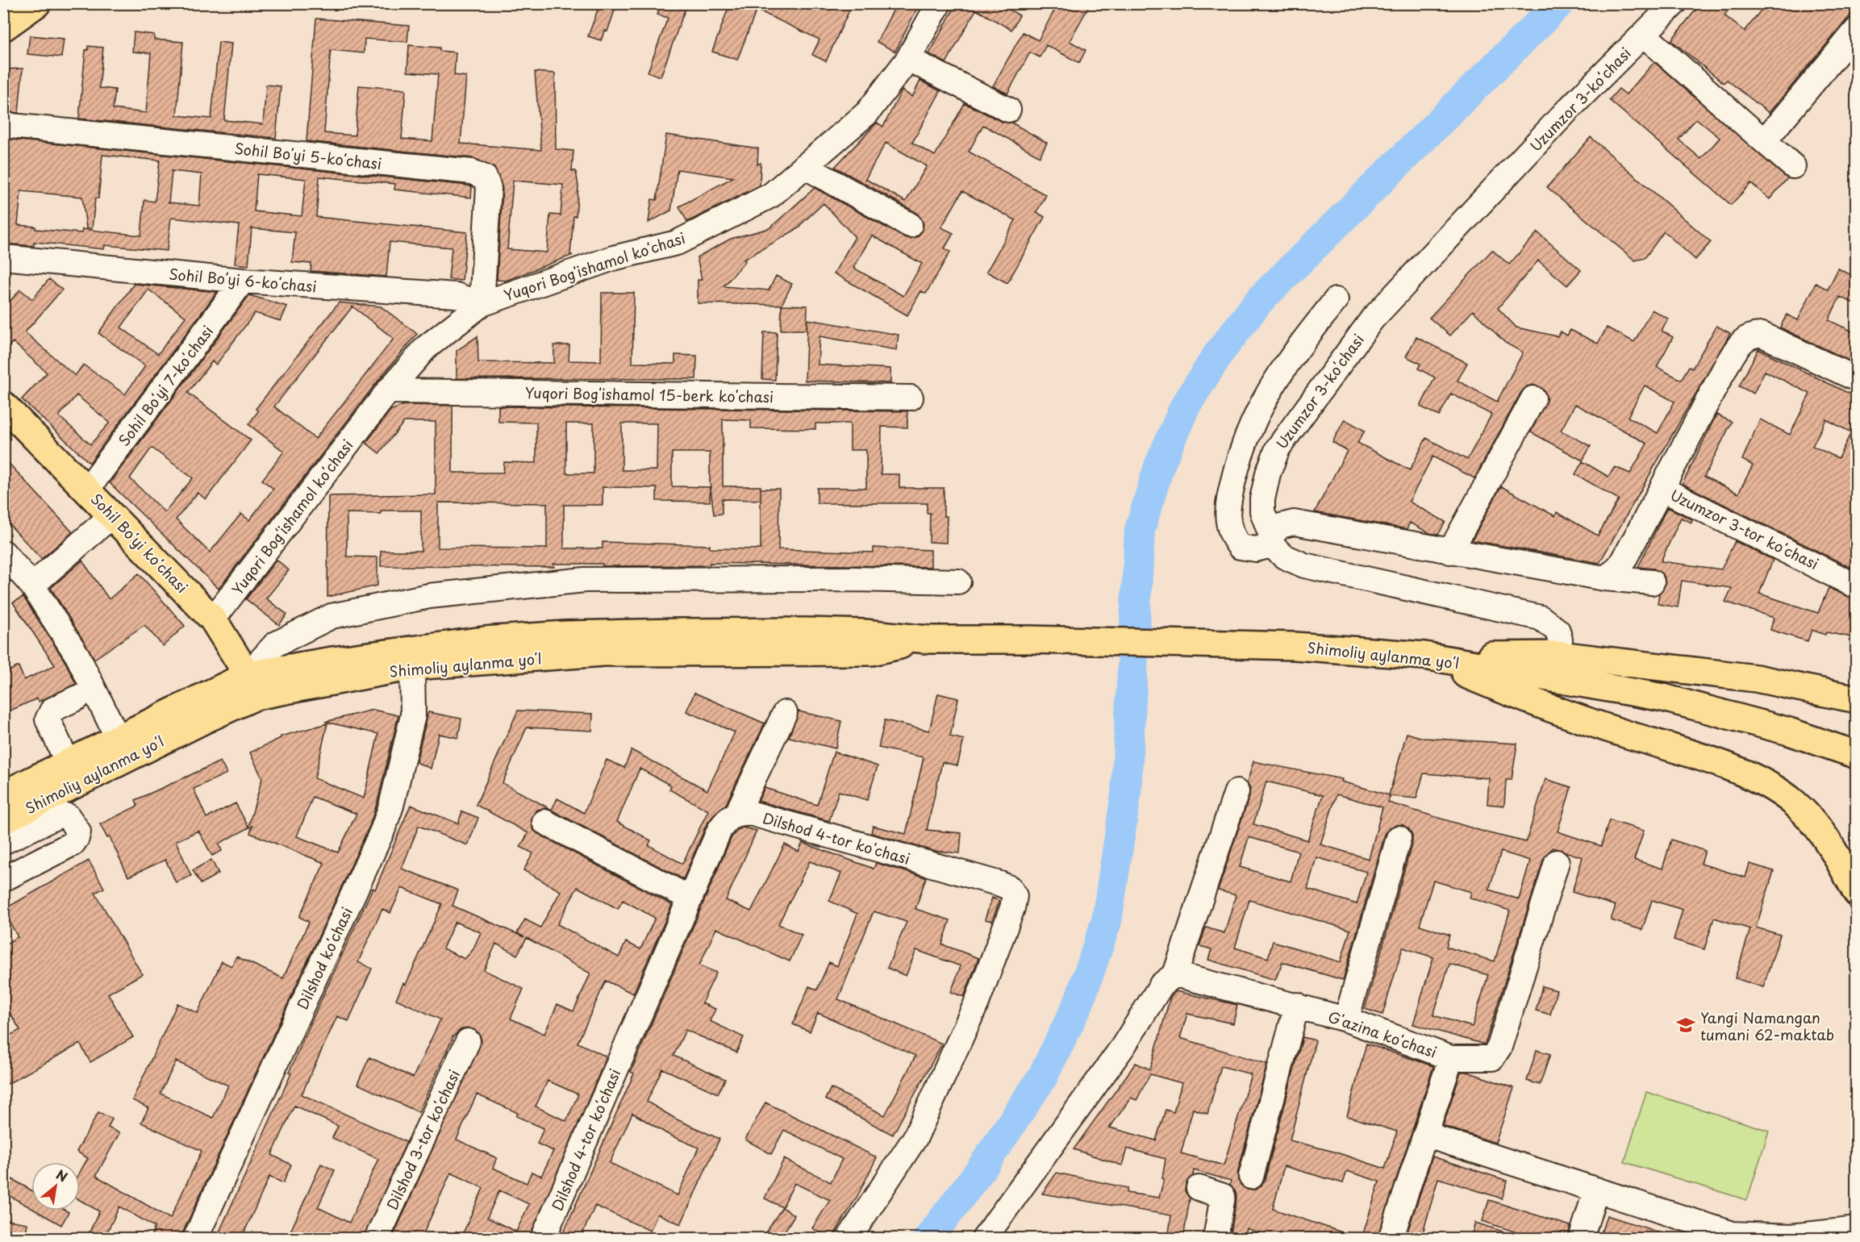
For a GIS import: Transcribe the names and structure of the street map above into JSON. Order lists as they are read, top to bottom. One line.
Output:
{"streets":{"main road":["Sohil Boʻyi koʻchasi","Shimoliy aylanma yoʻl"],"street":["Uzumzor 3-koʻchasi","Sohil Boʻyi 5-koʻchasi","Yuqori Bogʻishamol koʻchasi","Sohil Boʻyi 6-koʻchasi","Sohil Boʻyi 7-koʻchasi","Yuqori Bogʻishamol 15-berk koʻchasi","Uzumzor 3-tor koʻchasi","Dilshod 4-tor koʻchasi","Dilshod koʻchasi","Gʻazina koʻchasi","Dilshod 3-tor koʻchasi"]},"crossings":[["Sohil Boʻyi 5-koʻchasi","Yuqori Bogʻishamol koʻchasi"],["Sohil Boʻyi 5-koʻchasi","Sohil Boʻyi 6-koʻchasi"],["Yuqori Bogʻishamol koʻchasi","Sohil Boʻyi 6-koʻchasi"],["Yuqori Bogʻishamol koʻchasi","Yuqori Bogʻishamol 15-berk koʻchasi"],["Yuqori Bogʻishamol koʻchasi","Sohil Boʻyi koʻchasi"],["Sohil Boʻyi 6-koʻchasi","Sohil Boʻyi 7-koʻchasi"],["Sohil Boʻyi 7-koʻchasi","Sohil Boʻyi koʻchasi"],["Sohil Boʻyi koʻchasi","Shimoliy aylanma yoʻl"],["Shimoliy aylanma yoʻl","Dilshod koʻchasi"]],"places":{"school or university":["Yangi Namangan tumani 62-maktab"]},"north":"top right"}
